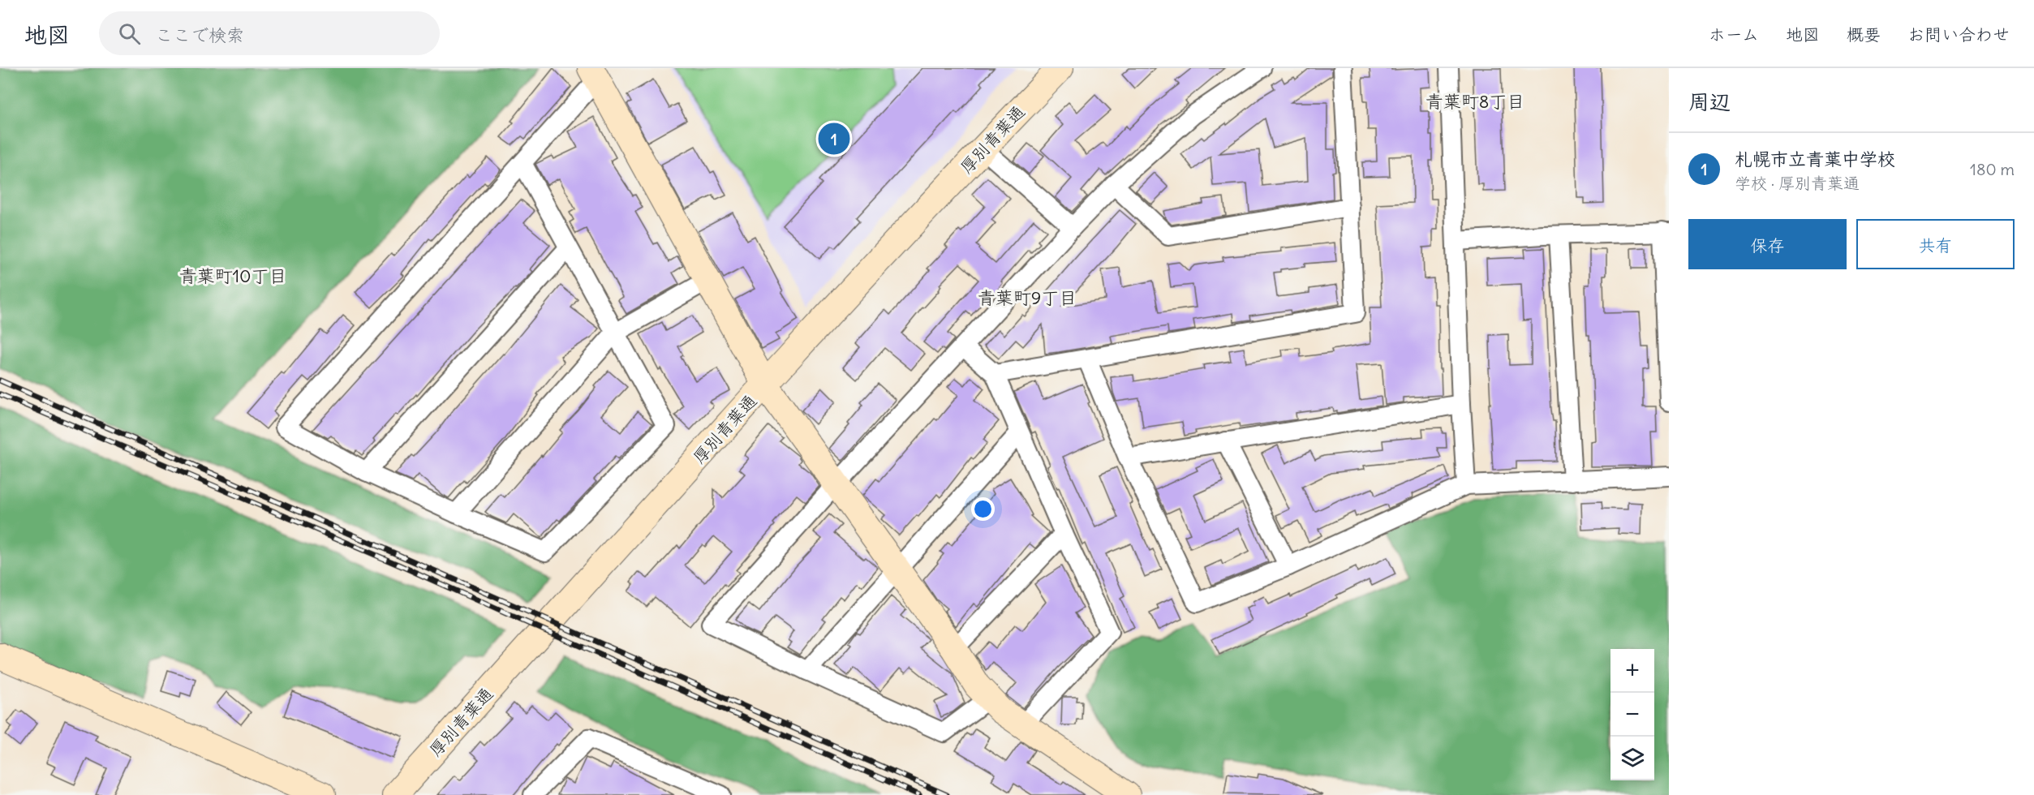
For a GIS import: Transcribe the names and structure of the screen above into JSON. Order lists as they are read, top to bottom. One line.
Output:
{"streets":{"street":["厚別青葉通"]},"districts":["青葉町8丁目","青葉町10丁目","青葉町9丁目"],"page":{"header":"地図","search":"ここで検索","nav":["ホーム","地図","概要","お問い合わせ"],"heading":"周辺","pins":"1","list":[{"mark":"1","name":"札幌市立青葉中学校","note":"学校 · 厚別青葉通","value":"180 m"}],"buttons":["保存","共有"],"map_buttons":["+","−"]}}
